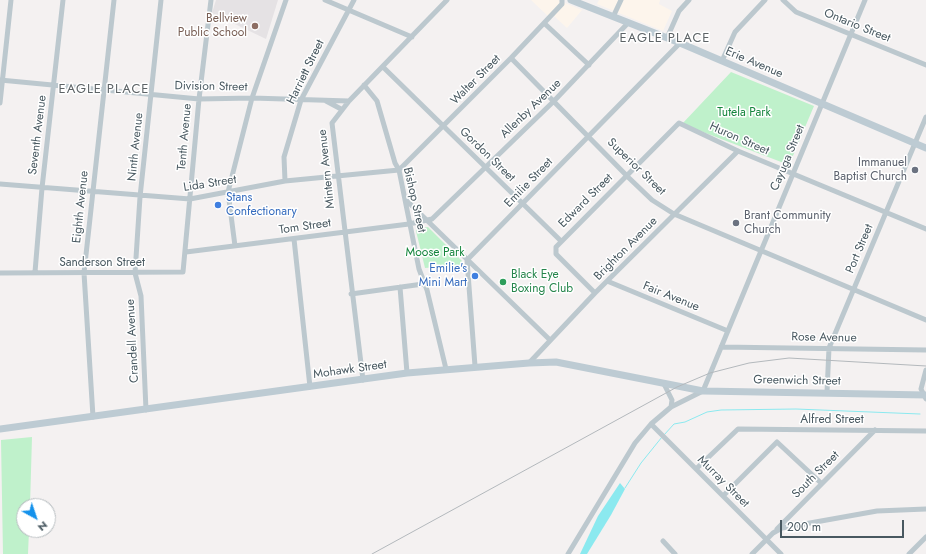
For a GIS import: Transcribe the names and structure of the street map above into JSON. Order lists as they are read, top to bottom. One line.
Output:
{"streets":{"street":["Ontario Street","Erie Avenue","Harriett Street","Walter Street","Division Street","Allenby Avenue","Seventh Avenue","Tenth Avenue","Huron Street","Ninth Avenue","Gordon Street","Cayuga Street","Superior Street","Mintern Avenue","Emilie Street","Lida Street","Bishop Street","Edward Street","Eighth Avenue","Tom Street","Brighton Avenue","Port Street","Sanderson Street","Fair Avenue","Rose Avenue","Crandell Avenue","Mohawk Street","Greenwich Street","Alfred Street","South Street","Murray Street"]},"crossings":[["Ontario Street","Cayuga Street"],["Erie Avenue","Allenby Avenue"],["Erie Avenue","Cayuga Street"],["Erie Avenue","Emilie Street"],["Erie Avenue","Port Street"],["Harriett Street","Division Street"],["Harriett Street","Lida Street"],["Walter Street","Gordon Street"],["Walter Street","Superior Street"],["Walter Street","Lida Street"],["Walter Street","Bishop Street"],["Division Street","Seventh Avenue"],["Division Street","Tenth Avenue"],["Division Street","Ninth Avenue"],["Division Street","Mintern Avenue"],["Division Street","Eighth Avenue"],["Allenby Avenue","Gordon Street"],["Allenby Avenue","Superior Street"],["Allenby Avenue","Tom Street"],["Seventh Avenue","Lida Street"],["Seventh Avenue","Sanderson Street"],["Tenth Avenue","Lida Street"],["Tenth Avenue","Tom Street"],["Tenth Avenue","Sanderson Street"],["Huron Street","Cayuga Street"],["Huron Street","Superior Street"],["Huron Street","Edward Street"],["Huron Street","Brighton Avenue"],["Huron Street","Port Street"],["Ninth Avenue","Lida Street"],["Ninth Avenue","Sanderson Street"],["Ninth Avenue","Crandell Avenue"],["Gordon Street","Mintern Avenue"],["Gordon Street","Emilie Street"],["Gordon Street","Edward Street"],["Cayuga Street","Superior Street"],["Cayuga Street","Fair Avenue"],["Cayuga Street","Rose Avenue"],["Cayuga Street","Mohawk Street"],["Cayuga Street","Greenwich Street"],["Superior Street","Emilie Street"],["Superior Street","Edward Street"],["Superior Street","Brighton Avenue"],["Superior Street","Port Street"],["Mintern Avenue","Lida Street"],["Mintern Avenue","Bishop Street"],["Mintern Avenue","Tom Street"],["Mintern Avenue","Mohawk Street"],["Lida Street","Bishop Street"],["Lida Street","Eighth Avenue"],["Bishop Street","Tom Street"],["Bishop Street","Mohawk Street"],["Eighth Avenue","Sanderson Street"],["Eighth Avenue","Mohawk Street"],["Tom Street","Sanderson Street"],["Brighton Avenue","Fair Avenue"],["Brighton Avenue","Mohawk Street"],["Port Street","Rose Avenue"],["Port Street","Greenwich Street"],["Sanderson Street","Crandell Avenue"],["Crandell Avenue","Mohawk Street"],["Mohawk Street","Greenwich Street"],["Greenwich Street","Murray Street"],["Alfred Street","South Street"],["Alfred Street","Murray Street"],["South Street","Murray Street"]],"districts":["EAGLE PLACE","EAGLE PLACE"],"parks":["Tutela Park","Moose Park"],"places":["Bellview Public School","Immanuel Baptist Church","Stans Confectionary","Brant Community Church","Emilie's Mini Mart","Black Eye Boxing Club"],"scale_bar":"200 m","north":"bottom right"}
